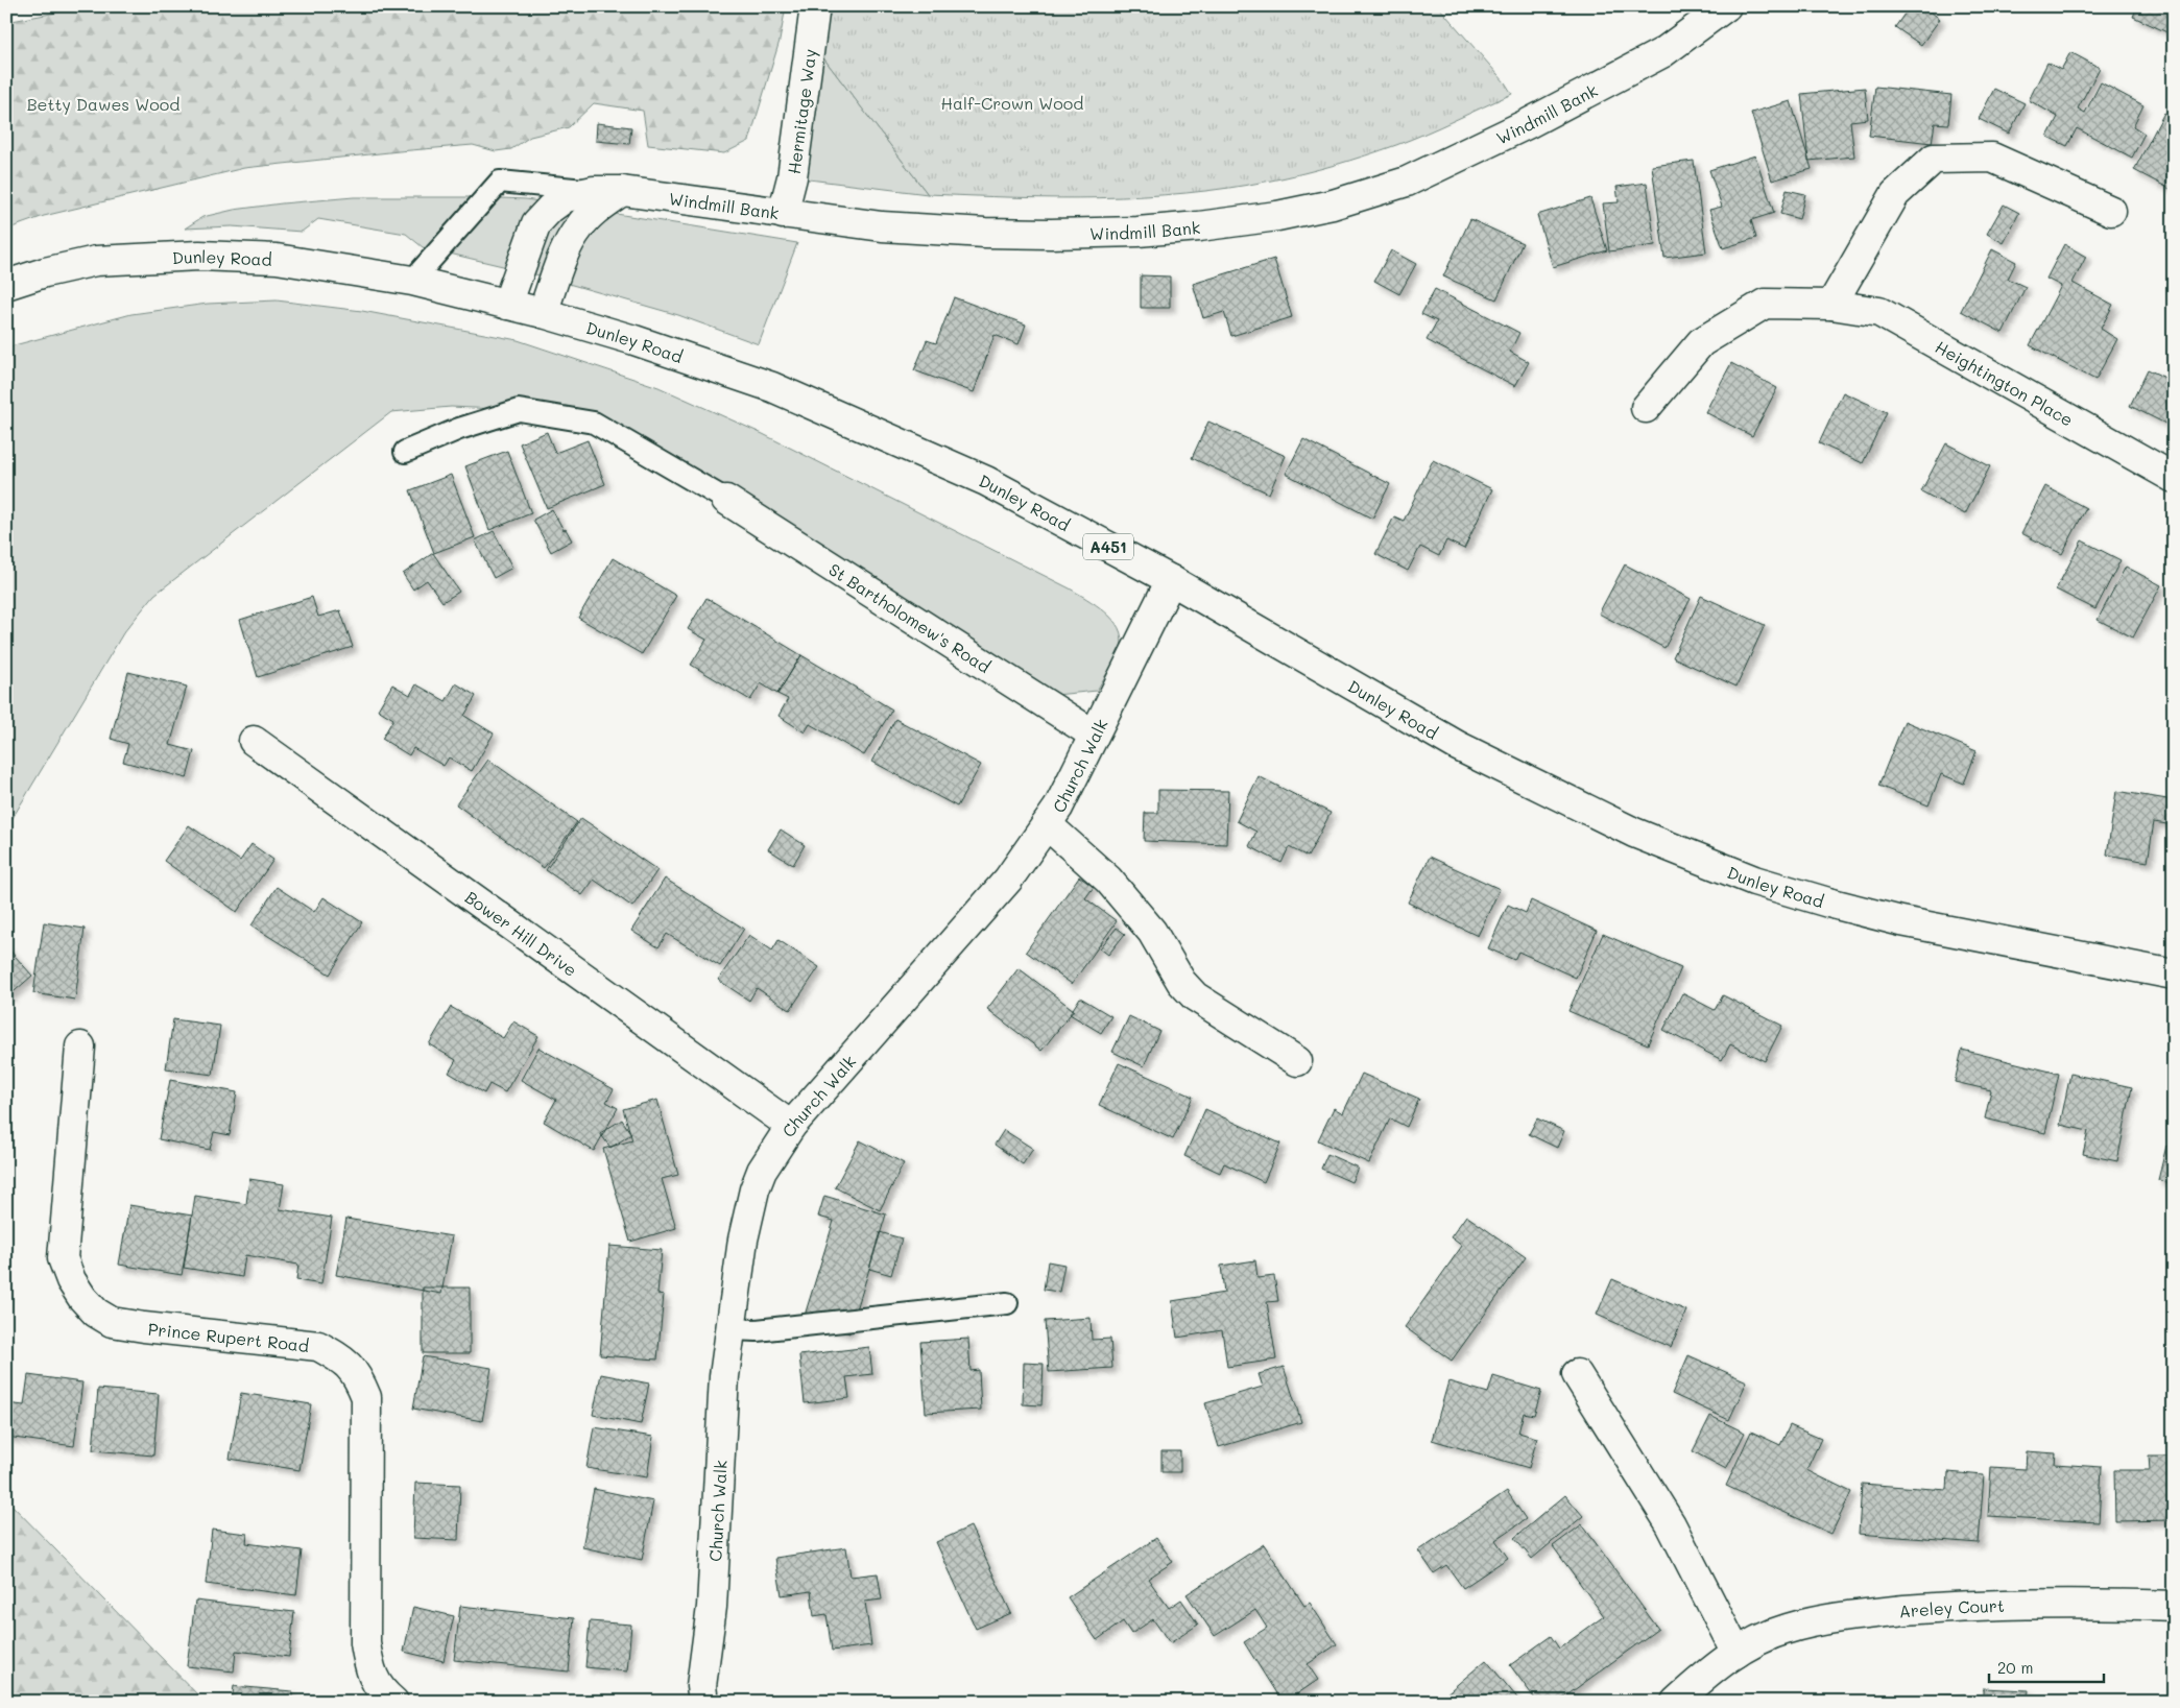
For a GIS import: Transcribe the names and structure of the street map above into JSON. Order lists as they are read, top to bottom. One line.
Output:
{"streets":{"street":["Hermitage Way","Windmill Bank","Dunley Road","Heightington Place","A451","St Bartholomew's Road","Church Walk","Bower Hill Drive","Prince Rupert Road","Areley Court"]},"crossings":[["Hermitage Way","Windmill Bank"],["Windmill Bank","Dunley Road"],["Dunley Road","Church Walk"],["St Bartholomew's Road","Church Walk"],["Church Walk","Bower Hill Drive"]],"parks":["Half-Crown Wood","Betty Dawes Wood"],"scale_bar":"20 m"}
